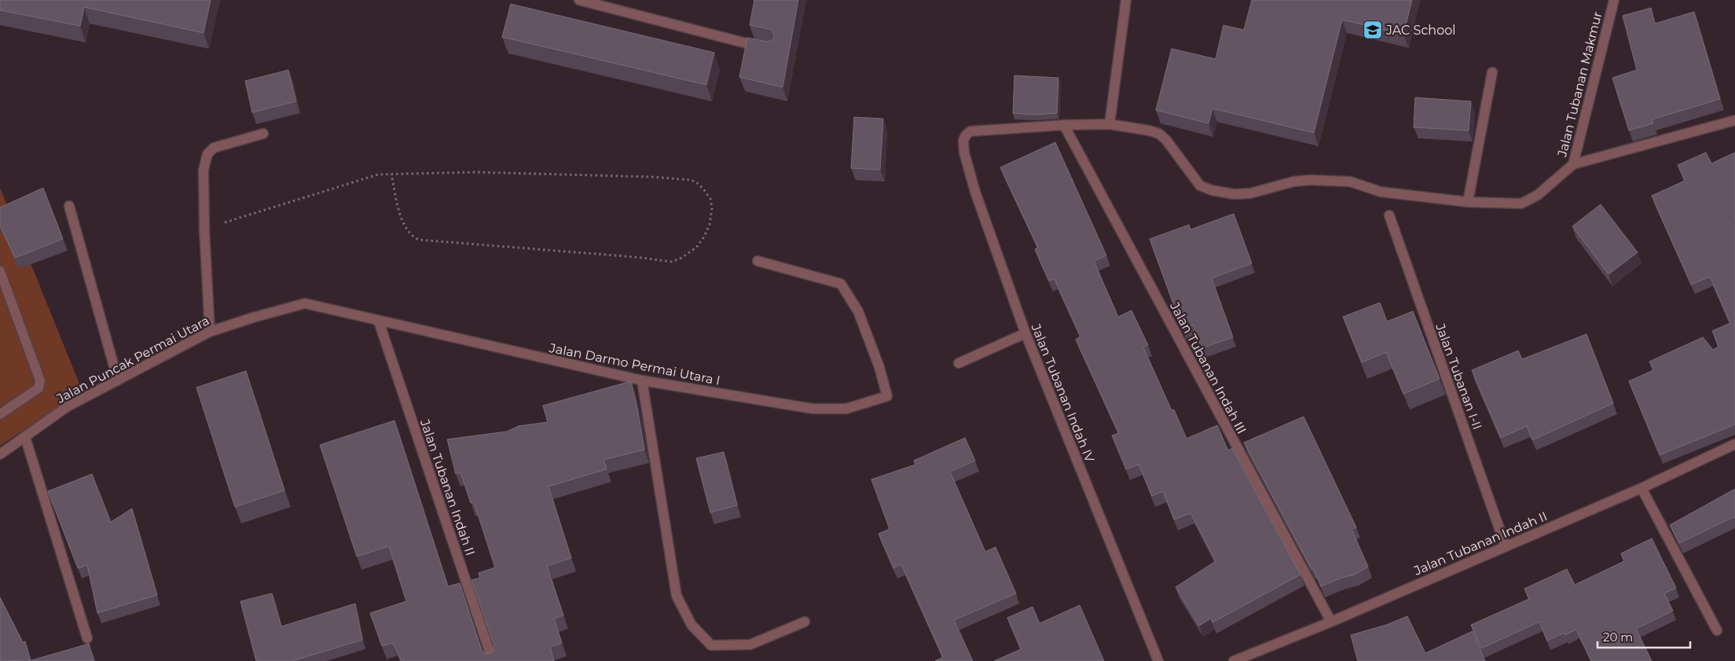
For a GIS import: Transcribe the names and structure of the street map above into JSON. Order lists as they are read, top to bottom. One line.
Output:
{"streets":{"street":["Jalan Tubanan Makmur","Jalan Puncak Permai Utara","Jalan Darmo Permai Utara I","Jalan Tubanan Indah III","Jalan Tubanan I-II","Jalan Tubanan Indah IV","Jalan Tubanan Indah II"]},"crossings":[["Jalan Tubanan Makmur","Jalan Tubanan Indah III"],["Jalan Tubanan Makmur","Jalan Tubanan Indah IV"],["Jalan Puncak Permai Utara","Jalan Darmo Permai Utara I"],["Jalan Puncak Permai Utara","Jalan Tubanan Indah II"],["Jalan Darmo Permai Utara I","Jalan Tubanan Indah II"],["Jalan Tubanan Indah III","Jalan Tubanan Indah II"],["Jalan Tubanan I-II","Jalan Tubanan Indah II"]],"places":{"school or university":["JAC School"]},"scale_bar":"20 m"}
